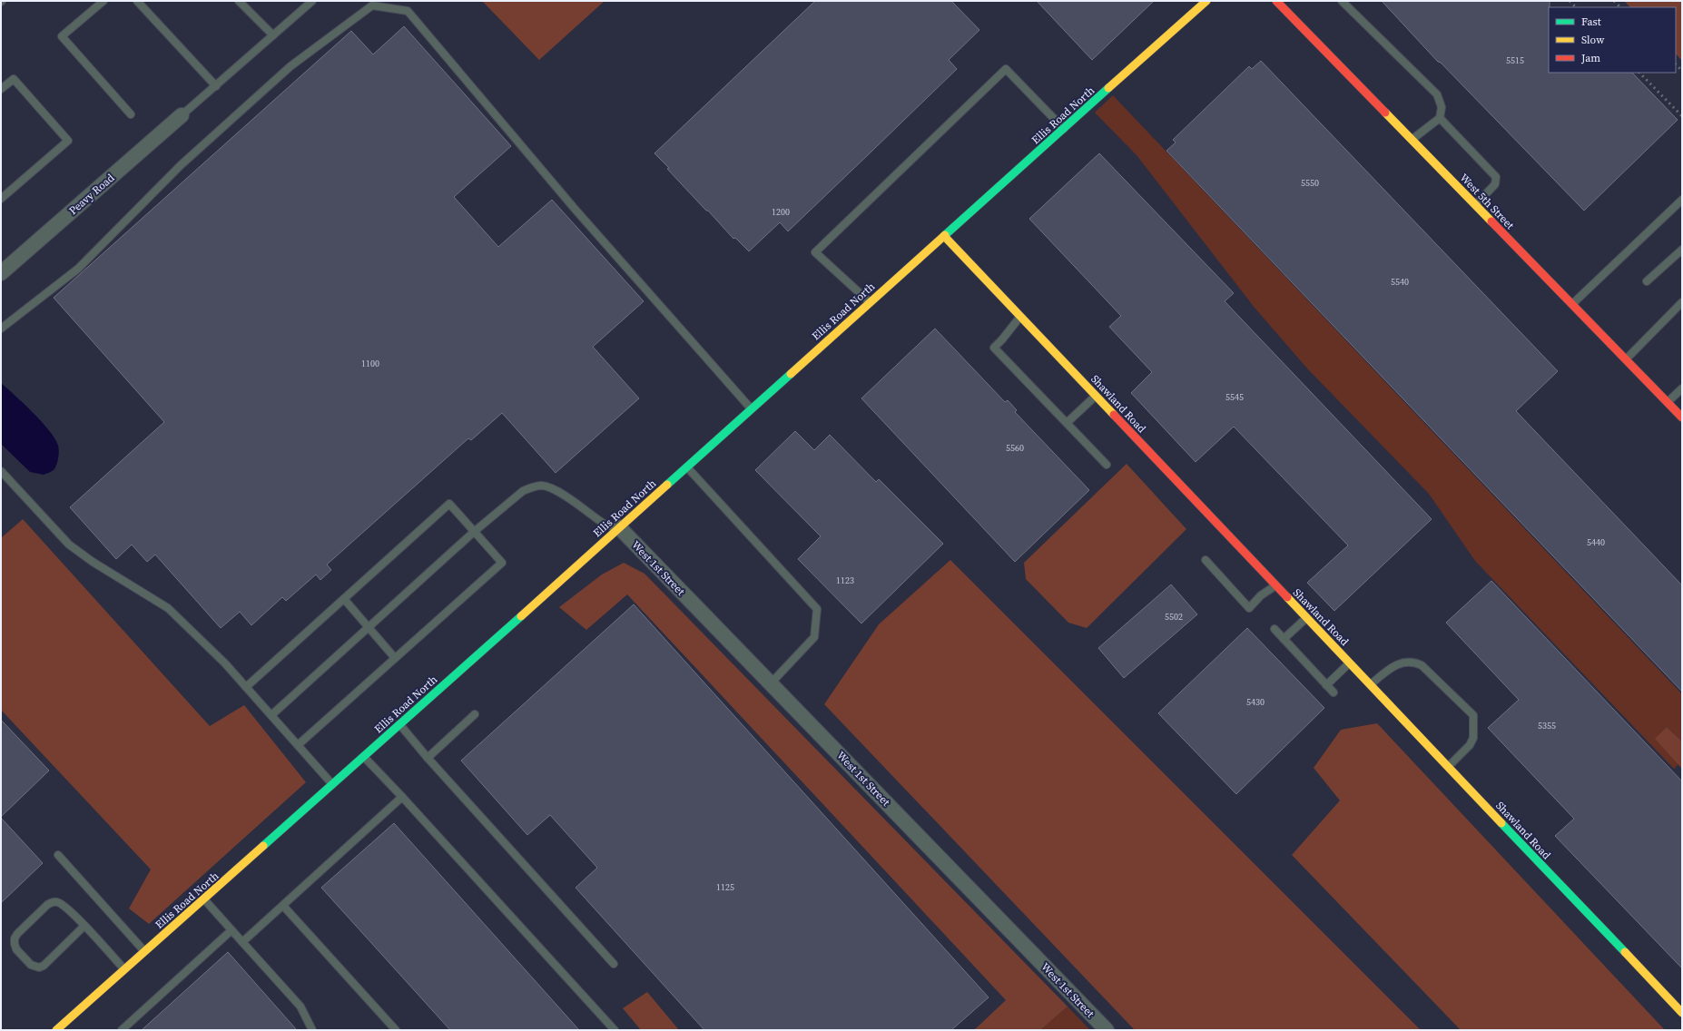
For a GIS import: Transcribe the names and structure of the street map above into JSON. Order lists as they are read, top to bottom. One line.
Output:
{"streets":{"street":["Ellis Road North","Peavy Road","West 5th Street","Shawland Road","West 1st Street"]},"crossings":[["Ellis Road North","Shawland Road"],["Ellis Road North","West 1st Street"]],"house_numbers":["5515","5550","1200","5540","1100","5545","5560","5440","1123","5502","5430","5355","1125"],"legend":["Fast","Slow","Jam"]}
